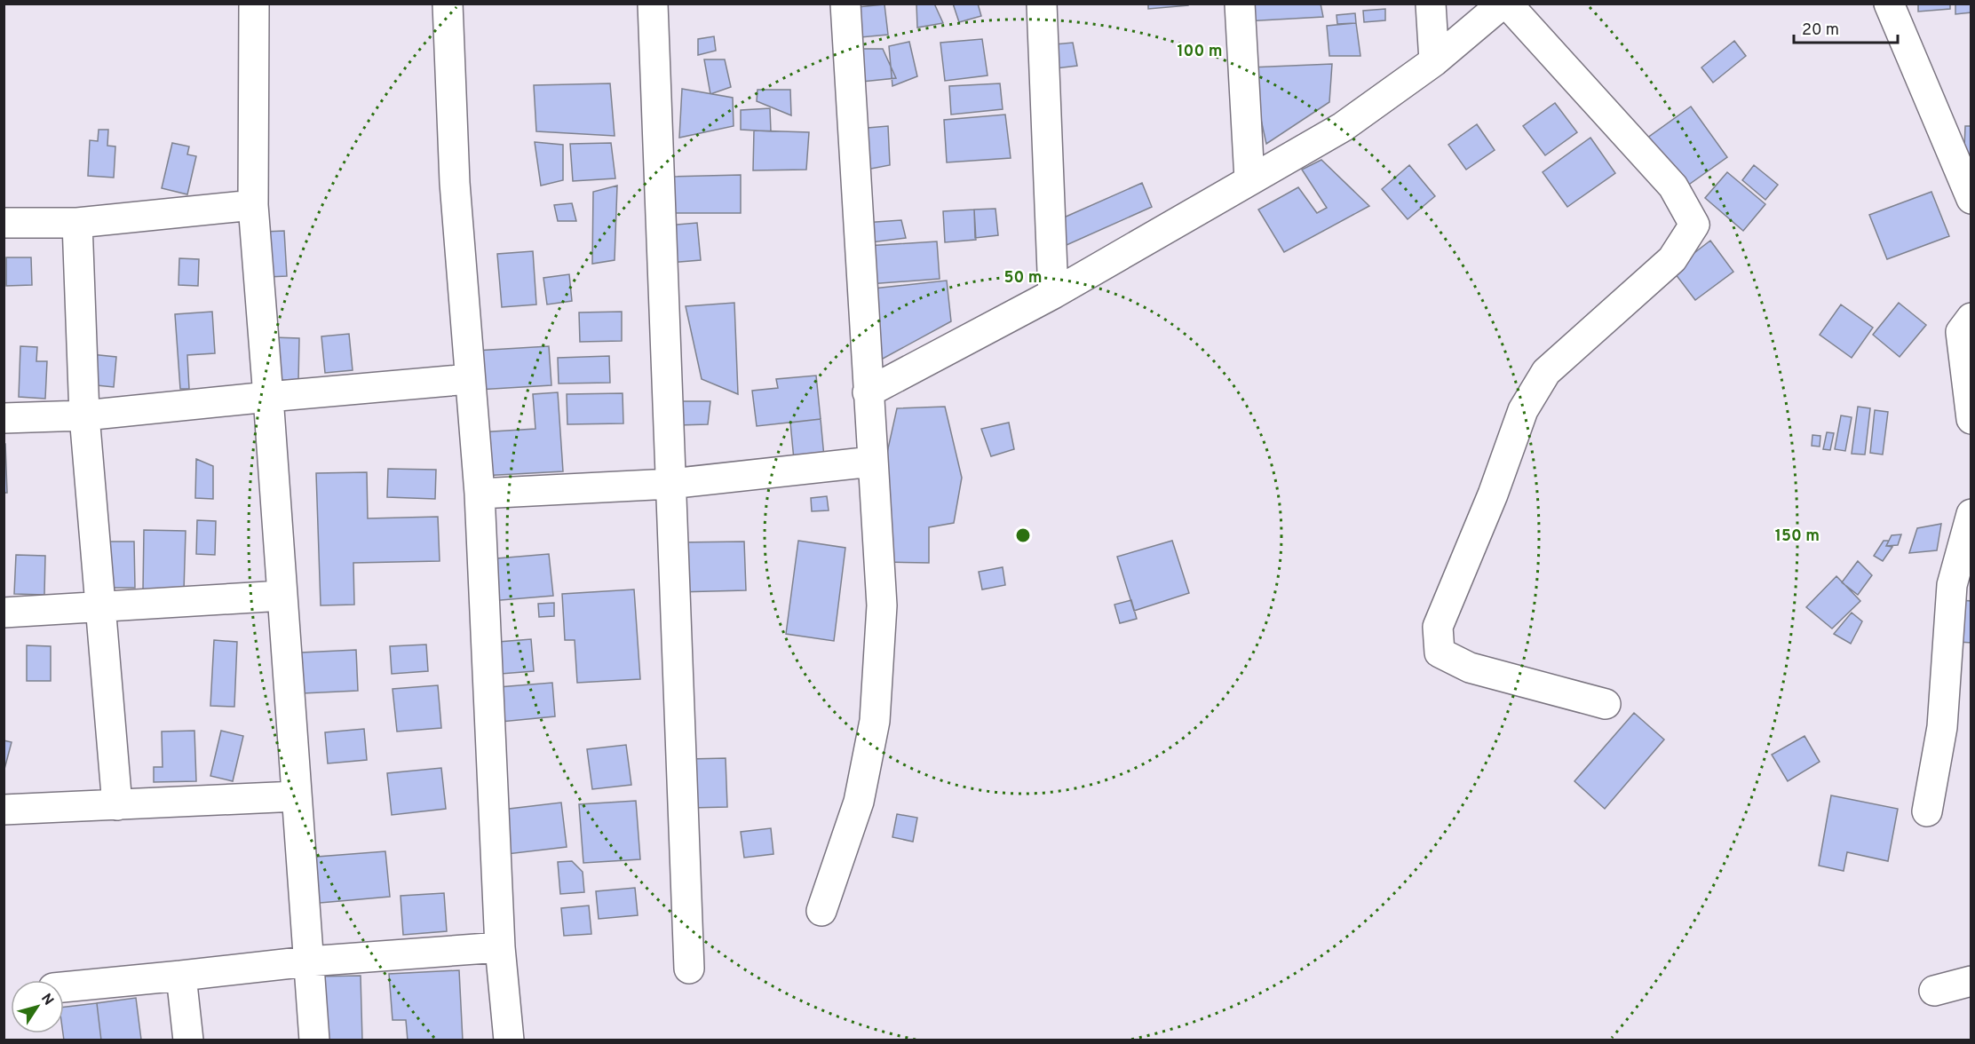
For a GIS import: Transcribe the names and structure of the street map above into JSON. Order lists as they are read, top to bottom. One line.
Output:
{"scale_bar":"20 m","north":"top right","rings":["100 m","50 m","150 m"]}
